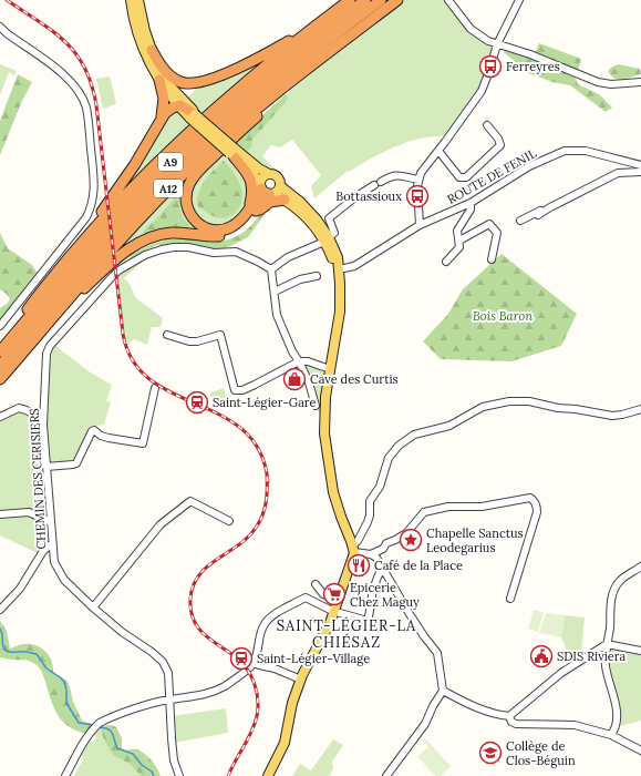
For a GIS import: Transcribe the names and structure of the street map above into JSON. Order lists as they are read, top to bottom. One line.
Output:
{"streets":{"highway":["A9","A12"],"street":["ROUTE DE FENIL","CHEMIN DES CERISIERS"]},"districts":["SAINT-LÉGIER-LA CHIÉSAZ"],"parks":["Bois Baron"],"places":{"bus stop":["Ferreyres","Bottassioux"],"shop":["Cave des Curtis"],"station":["Saint-Légier-Gare","Saint-Légier-Village"],"place":["Chapelle Sanctus Leodegarius"],"restaurant":["Café de la Place"],"supermarket":["Epicerie Chez Maguy"],"public building":["SDIS Riviera"],"school or university":["Collège de Clos-Béguin"]}}
